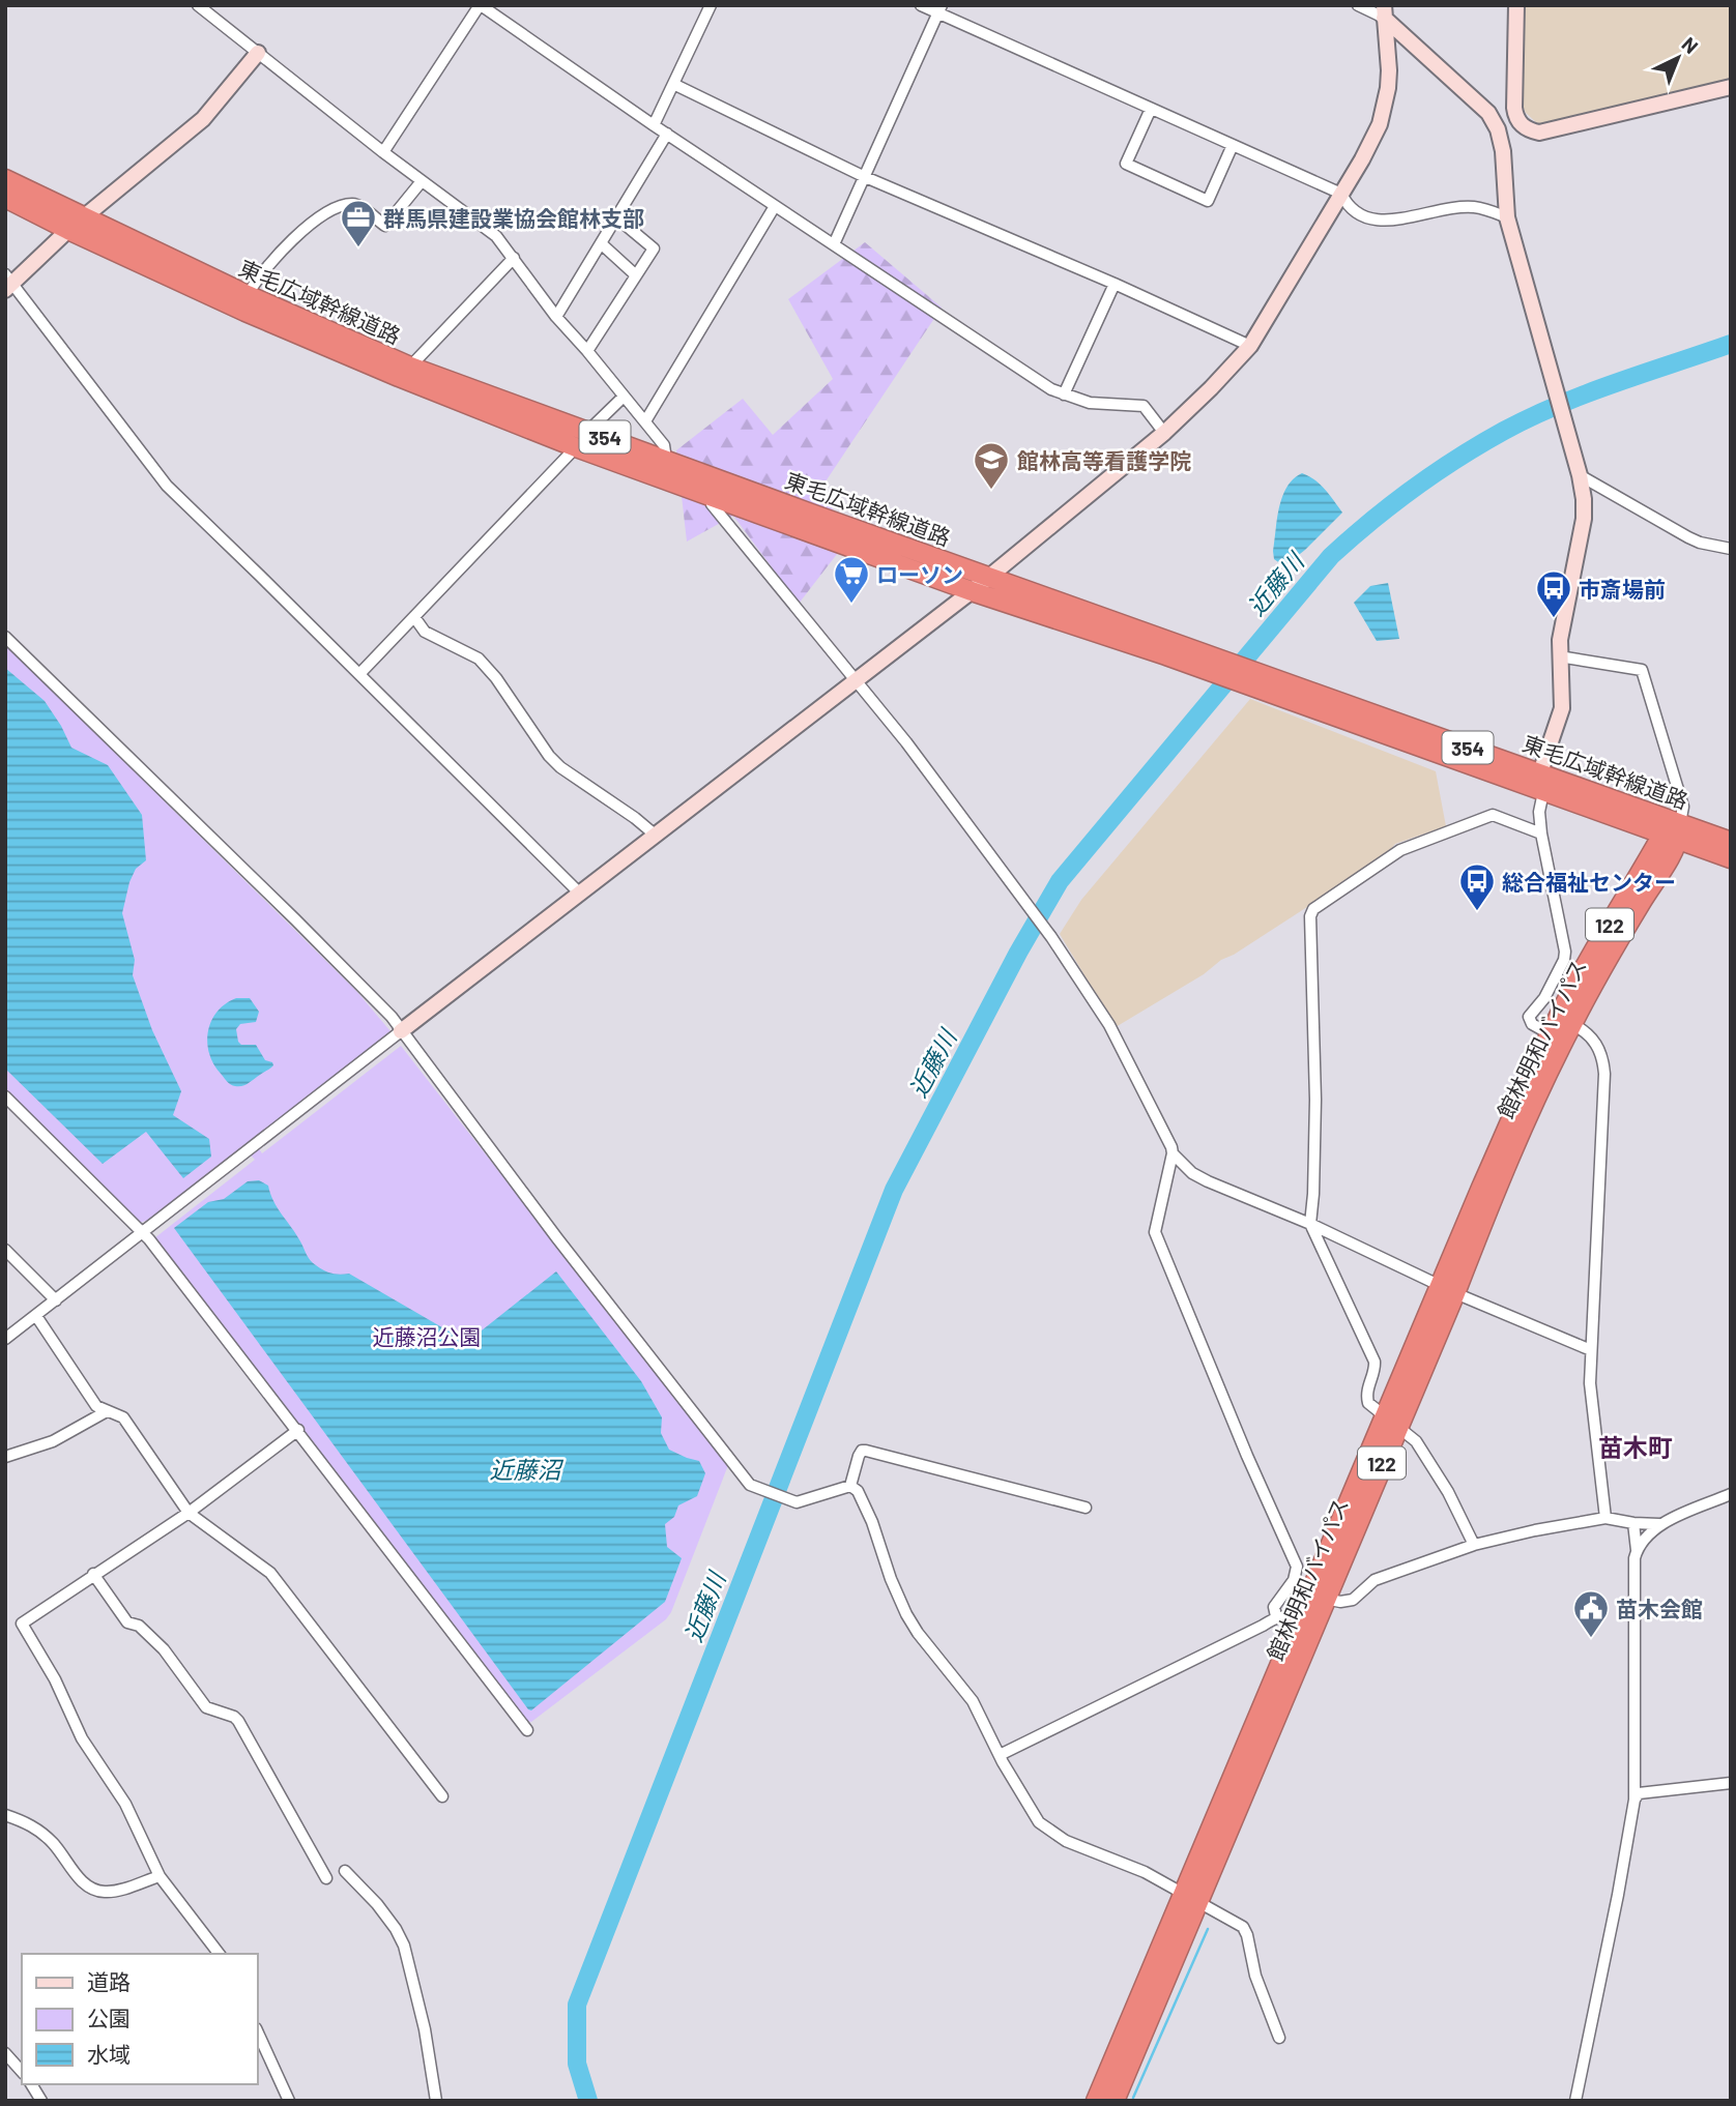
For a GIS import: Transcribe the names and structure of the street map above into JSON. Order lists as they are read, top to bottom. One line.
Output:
{"streets":{"highway":["東毛広域幹線道路","354","122","館林明和バイパス"]},"crossings":[["東毛広域幹線道路","館林明和バイパス"]],"districts":["苗木町"],"water":["近藤川","近藤沼"],"parks":["近藤沼公園"],"places":{"office":["群馬県建設業協会館林支部"],"school or university":["館林高等看護学院"],"supermarket":["ローソン"],"bus stop":["市斎場前","総合福祉センター"],"public building":["苗木会館"]},"legend":["道路","公園","水域"],"north":"top right"}
